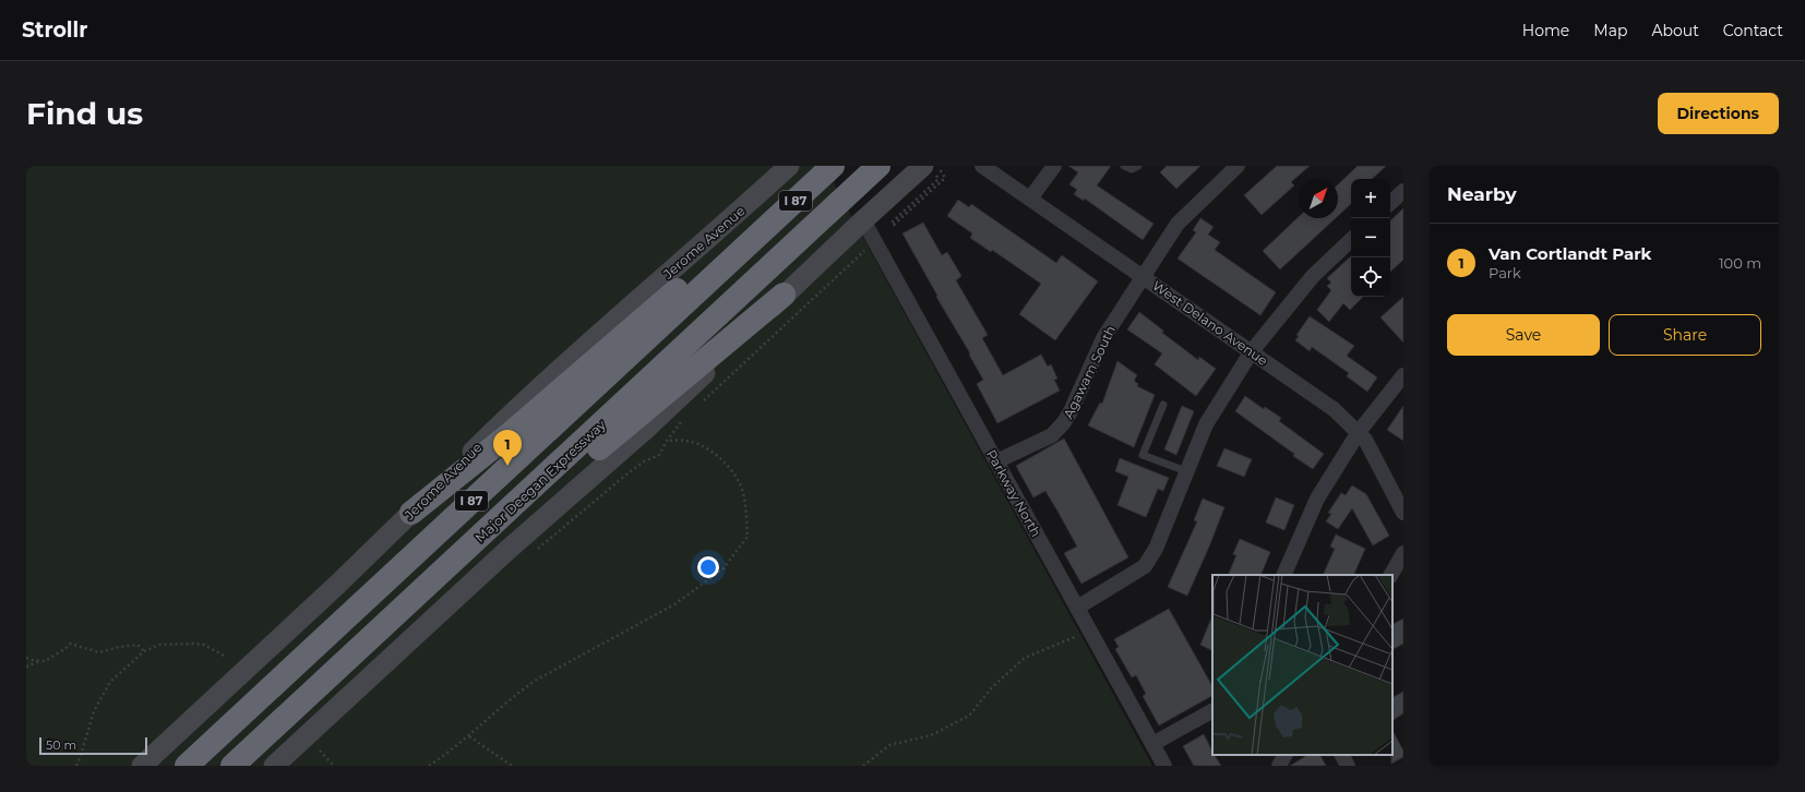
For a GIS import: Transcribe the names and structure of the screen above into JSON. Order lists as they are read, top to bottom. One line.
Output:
{"streets":{"highway":["I 87","Major Deegan Expressway"],"main road":["Jerome Avenue"],"street":["West Delano Avenue","Agawam South","Parkway North"]},"crossings":[["West Delano Avenue","Agawam South"],["Agawam South","Parkway North"]],"scale_bar":"50 m","north":"top right","page":{"header":"Strollr","nav":["Home","Map","About","Contact"],"buttons":["Directions",["Save","Share"]],"title":"Find us","heading":"Nearby","map_buttons":["+","−"],"list":[{"mark":"1","name":"Van Cortlandt Park","note":"Park","value":"100 m"}],"pins":"1","scale":"50 m"}}
